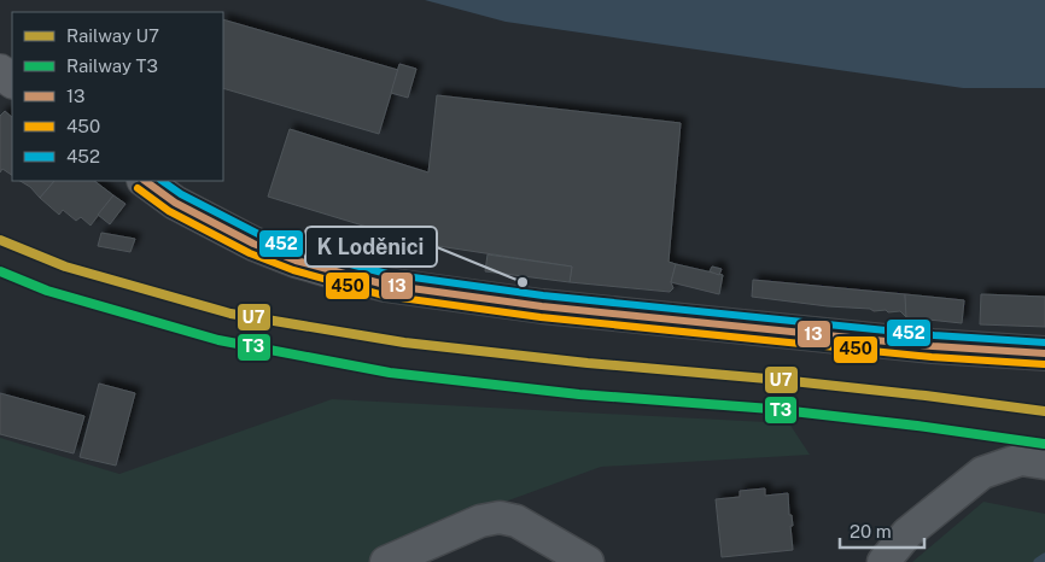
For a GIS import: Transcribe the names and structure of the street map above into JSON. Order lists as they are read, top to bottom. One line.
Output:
{"places":["K Loděnici"],"lines":["transit line 13","transit line 452","transit line 450","rail line U7","rail line T3"],"legend":["Railway U7","Railway T3","13","450","452"],"scale_bar":"20 m"}
